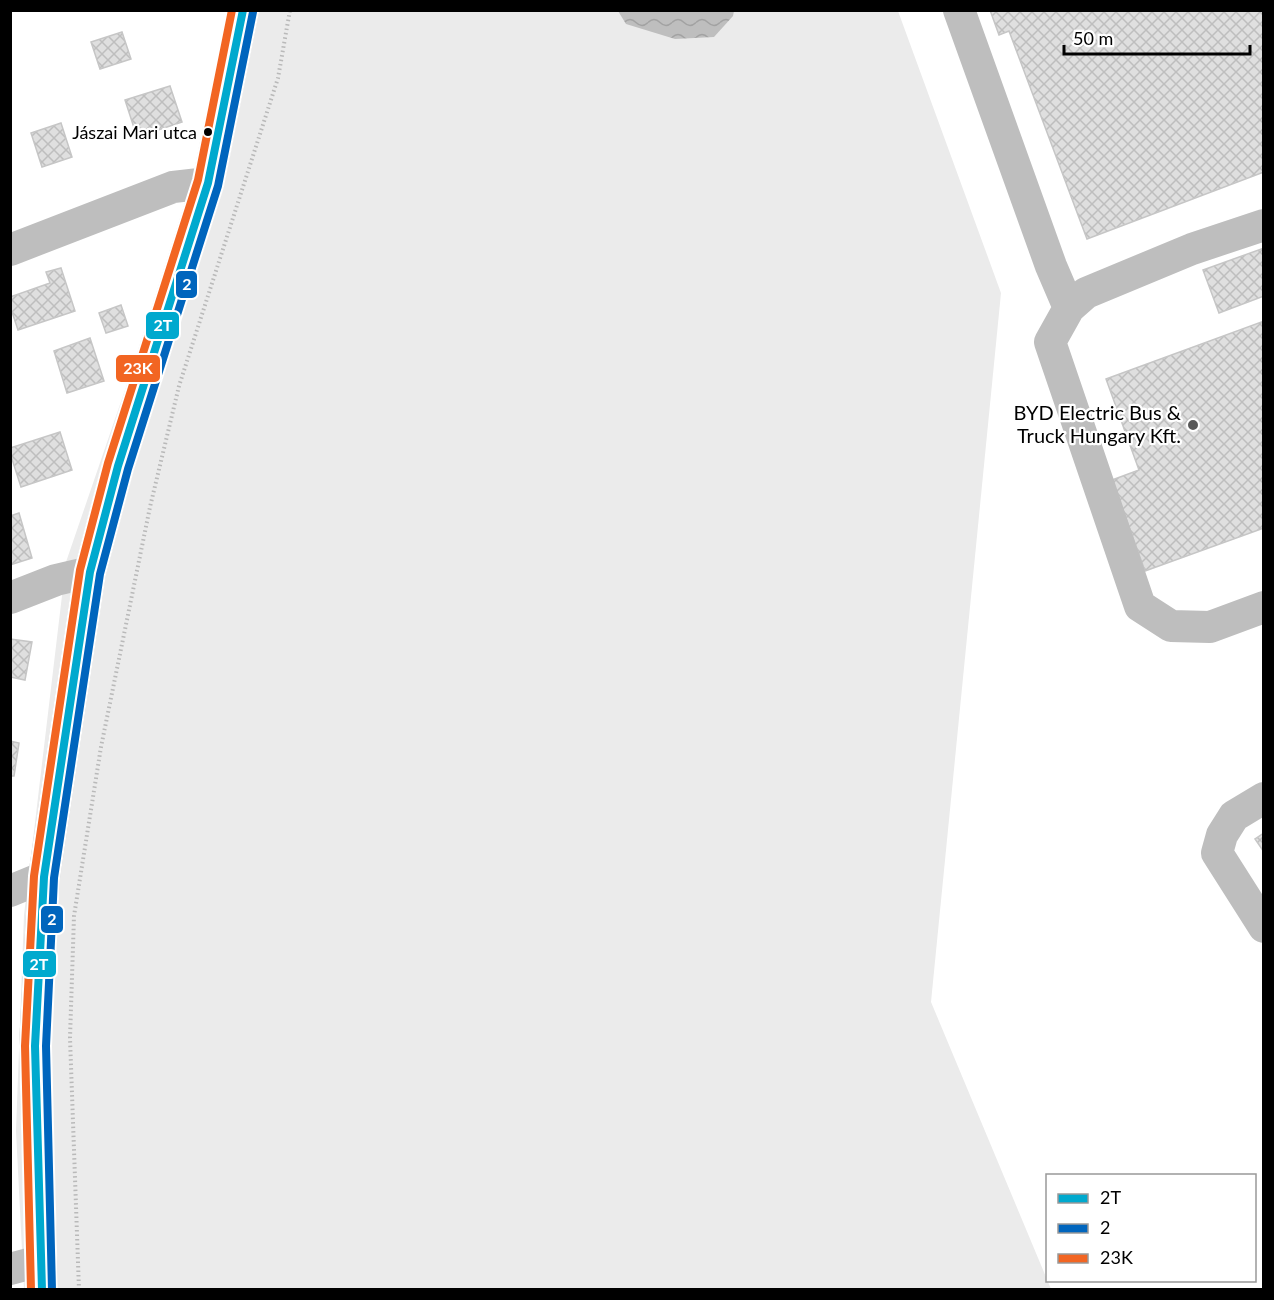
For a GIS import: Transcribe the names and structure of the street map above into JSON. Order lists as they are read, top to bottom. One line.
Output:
{"places":["Jászai Mari utca","BYD Electric Bus & Truck Hungary Kft."],"lines":["transit line 2T","transit line 23K","transit line 2"],"legend":["2T","2","23K"],"scale_bar":"50 m"}
